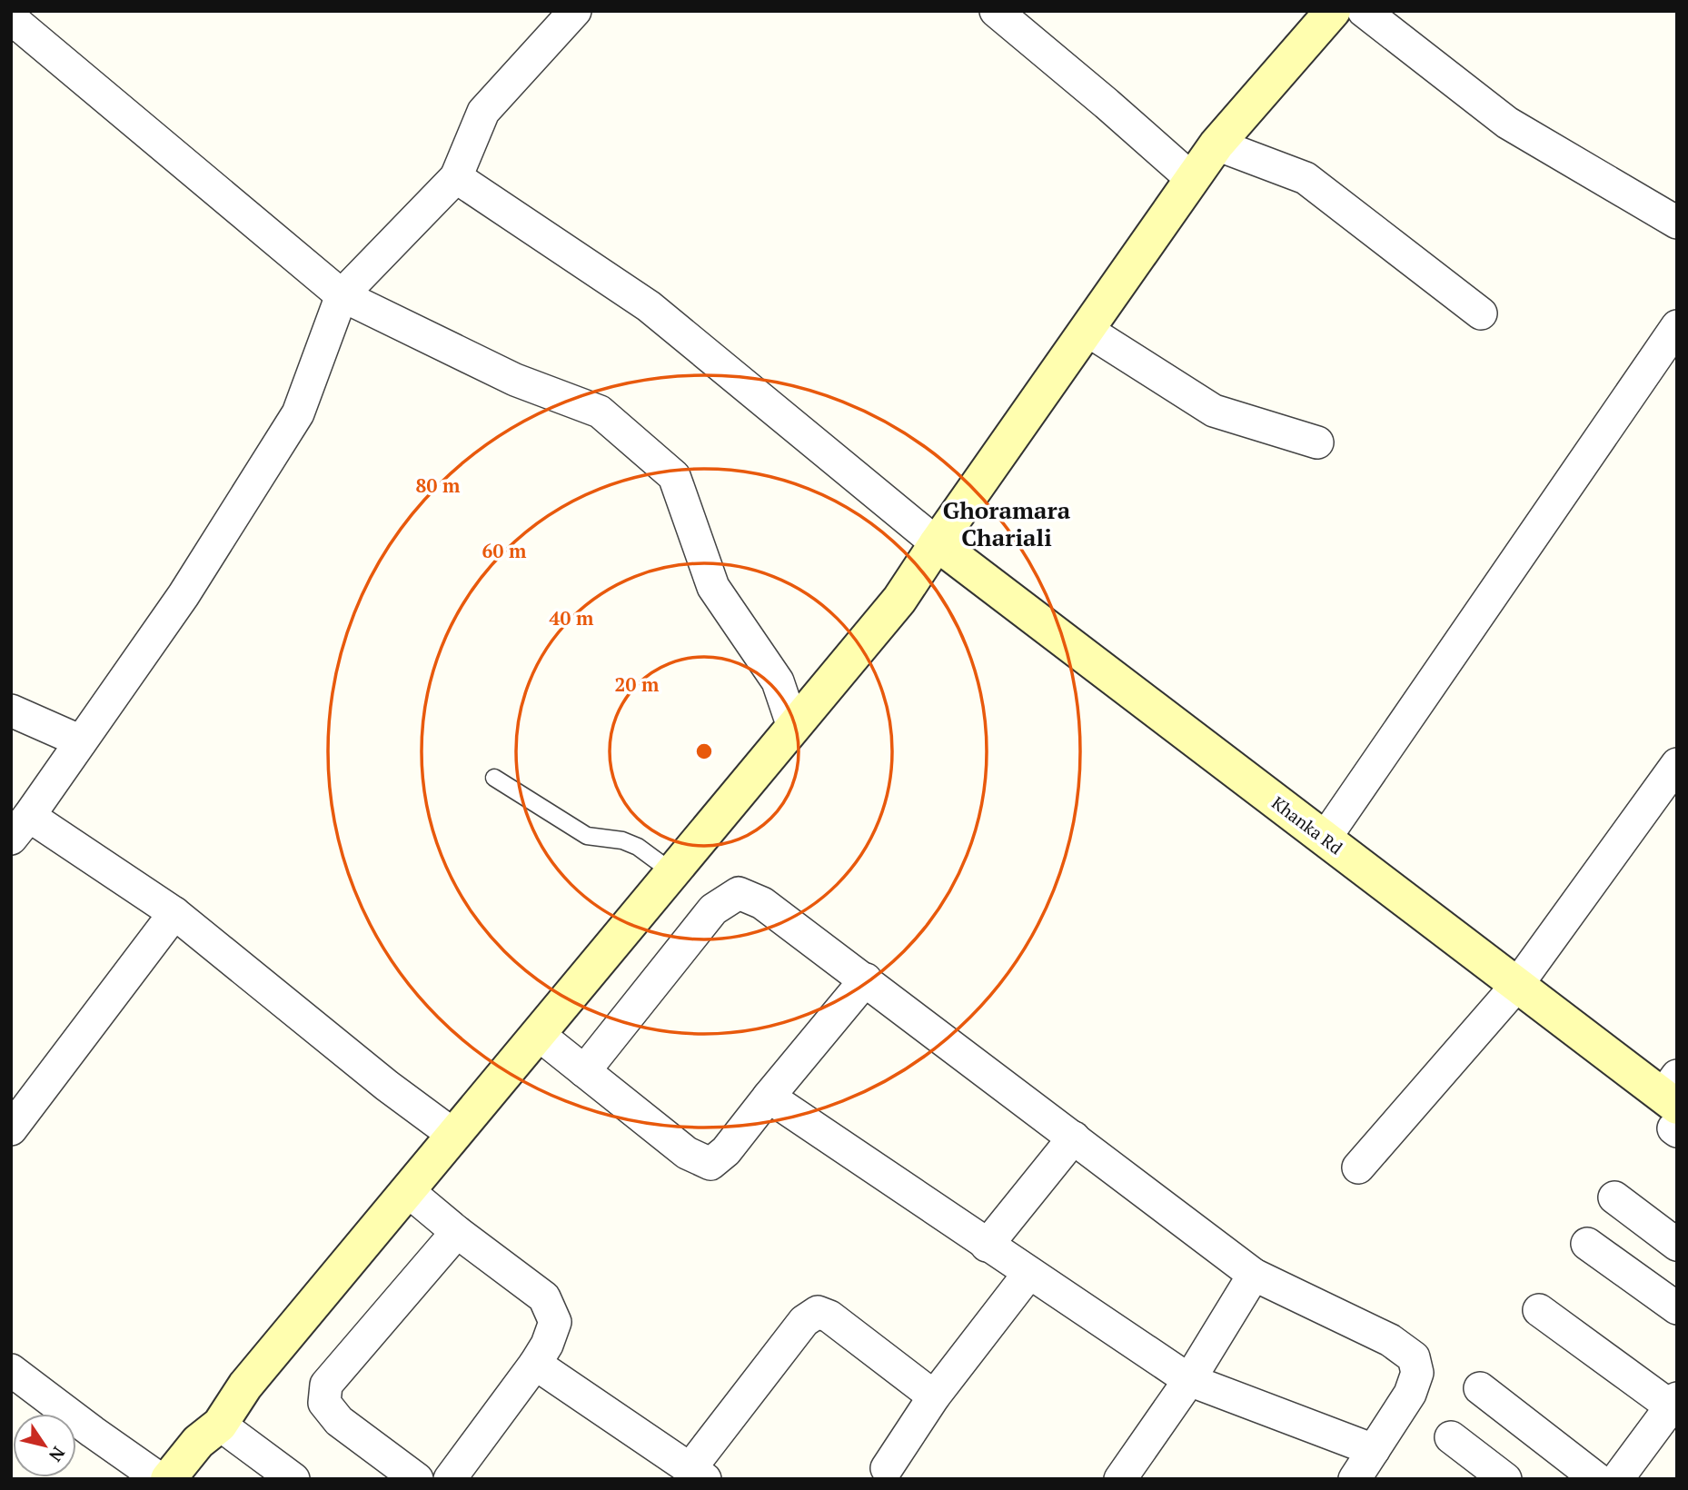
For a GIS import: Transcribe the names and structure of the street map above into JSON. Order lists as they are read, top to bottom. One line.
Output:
{"streets":{"street":["Khanka Rd"]},"districts":["Ghoramara Chariali"],"north":"bottom right","rings":["80 m","60 m","40 m","20 m"]}
